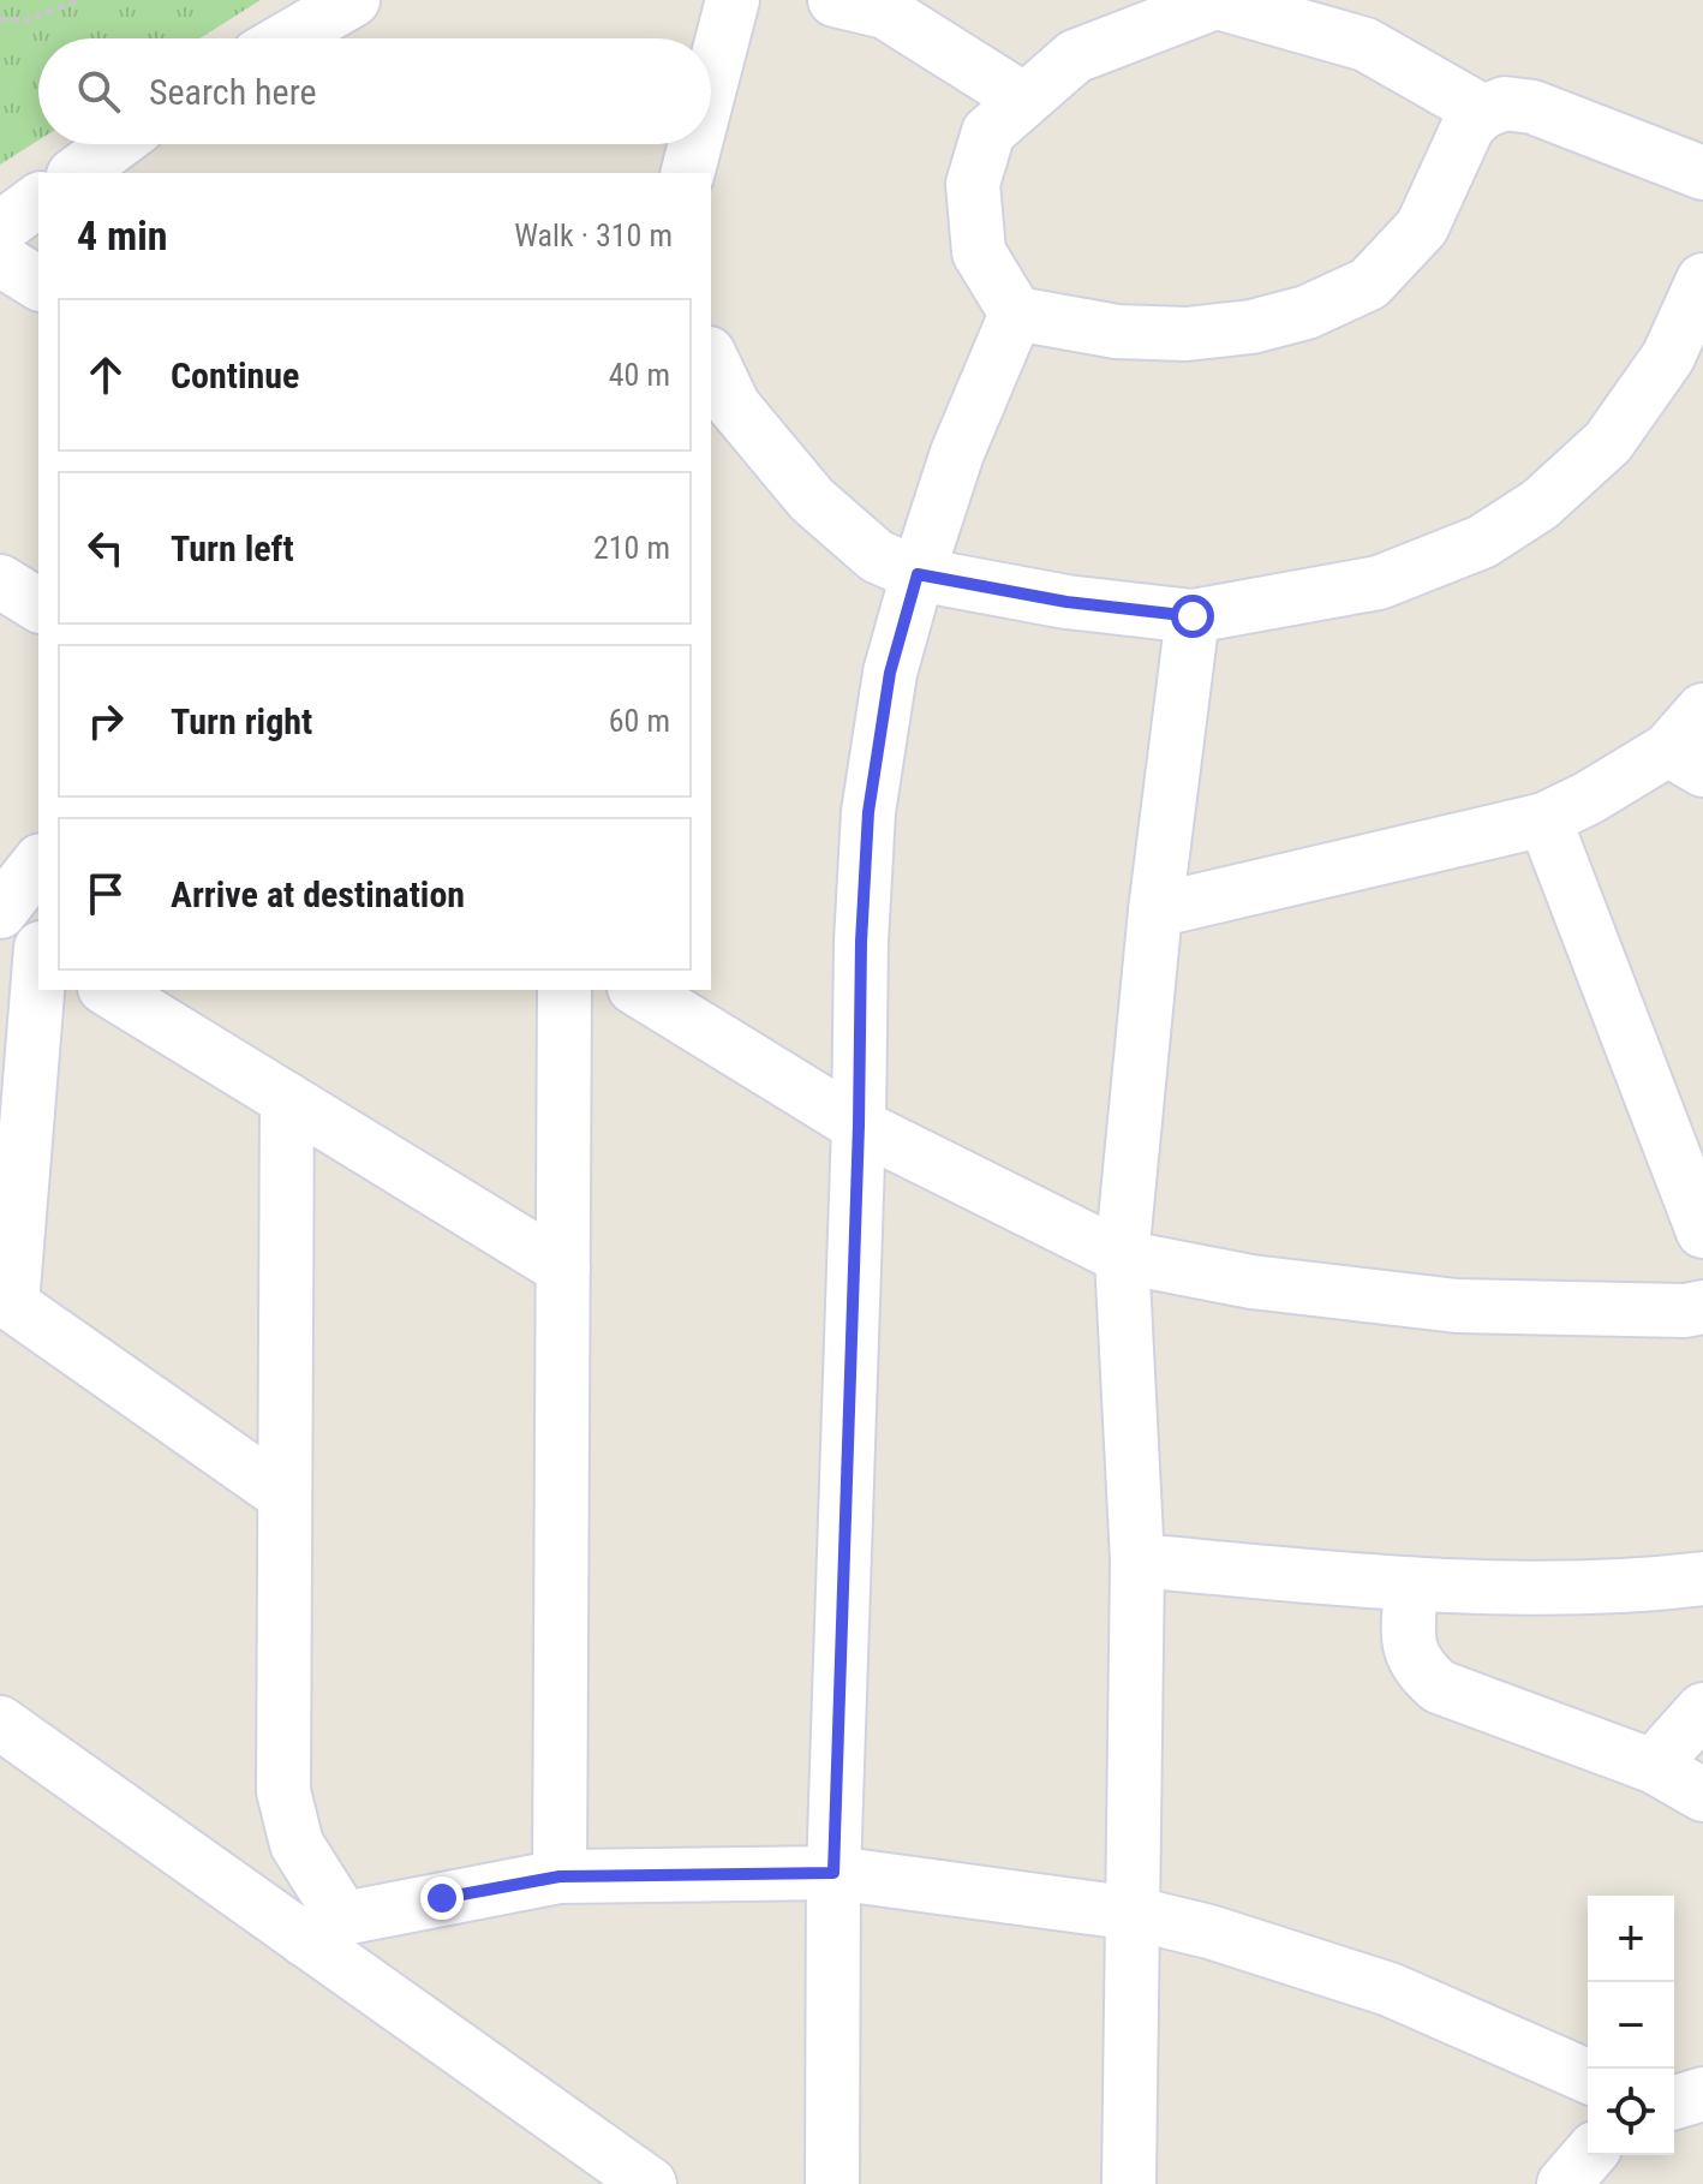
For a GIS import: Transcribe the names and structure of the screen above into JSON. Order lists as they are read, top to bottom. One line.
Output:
{"page":{"search":"Search here","heading":["4 min","Walk · 310 m"],"list":[["Continue","40 m"],["Turn left","210 m"],["Turn right","60 m"],"Arrive at destination"],"map_buttons":["+","−"]}}
